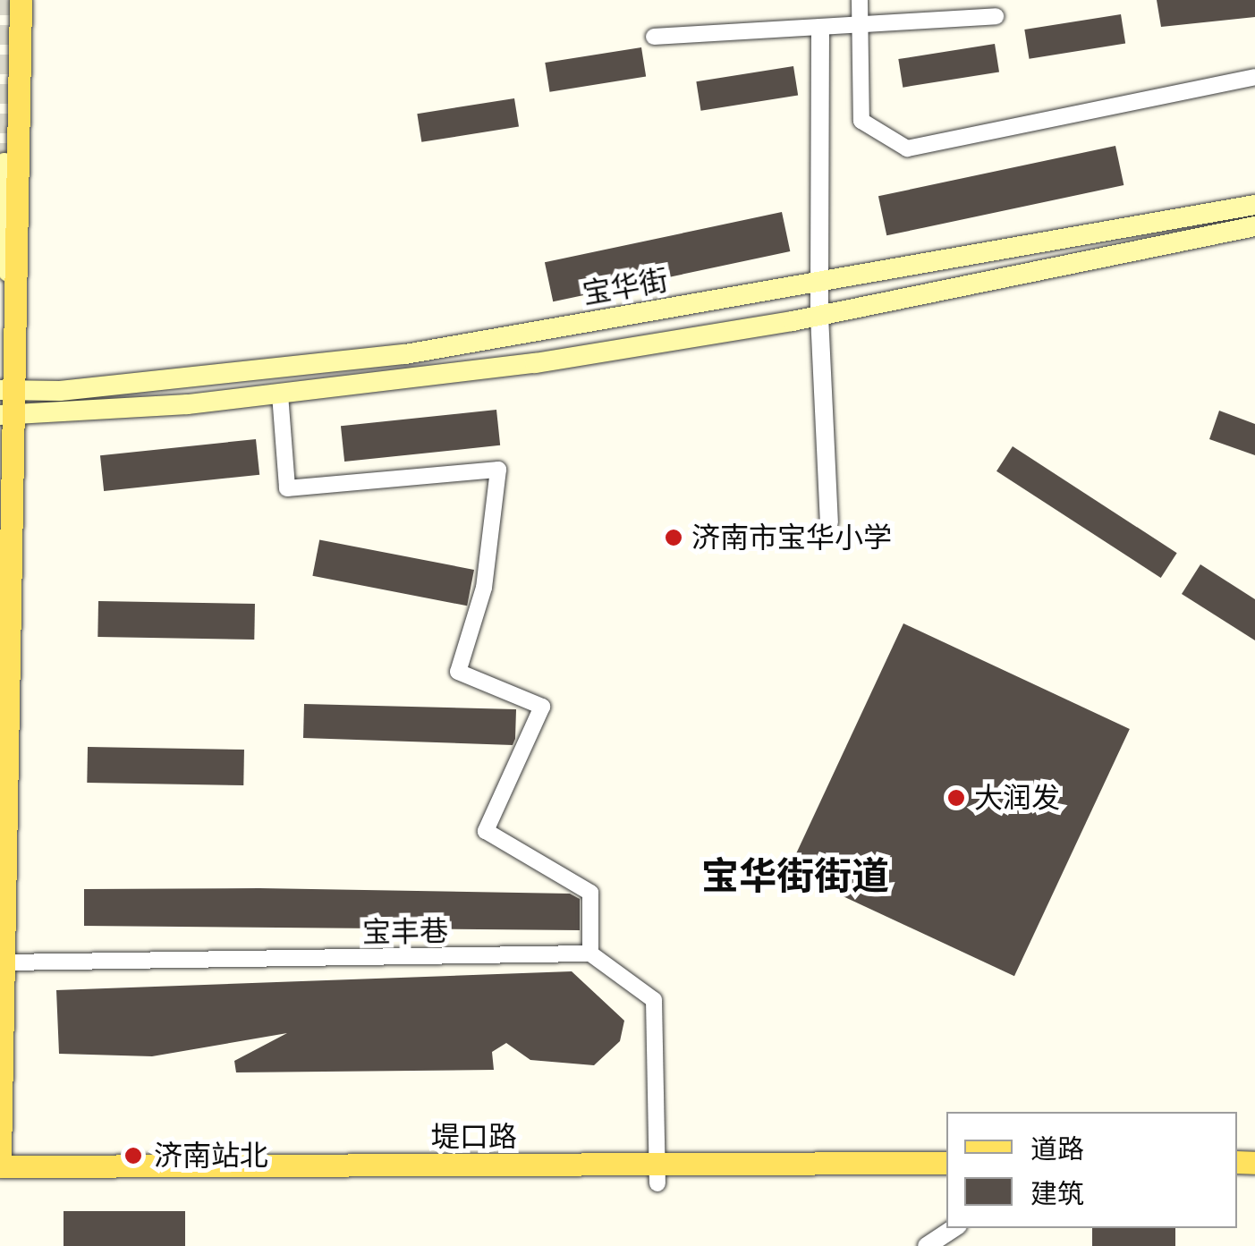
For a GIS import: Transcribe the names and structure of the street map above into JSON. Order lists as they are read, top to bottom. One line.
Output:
{"streets":{"main road":["宝华街","堤口路"],"street":["宝丰巷"]},"districts":["宝华街街道"],"places":["济南市宝华小学","大润发","济南站北"],"legend":["道路","建筑"]}
